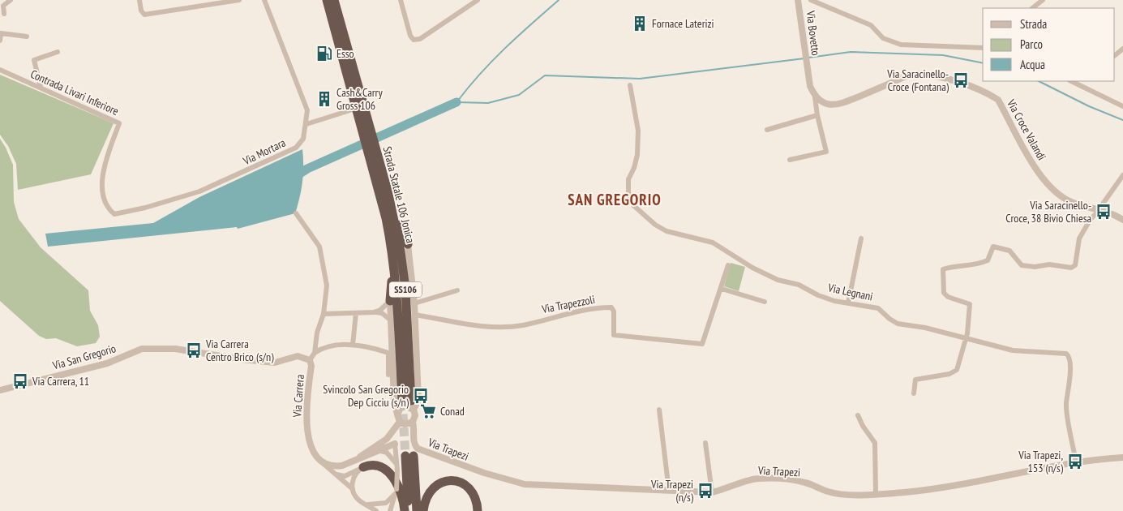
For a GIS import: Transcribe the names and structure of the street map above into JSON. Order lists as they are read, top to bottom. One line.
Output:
{"streets":{"highway":["Strada Statale 106 Jonica","SS106"],"street":["Via Bovetto","Contrada Livari Inferiore","Via Croce Valandi","Via Mortara","Via Legnani","Via Trapezzoli","Via San Gregorio","Via Carrera","Via Trapezi"]},"crossings":[["Via Bovetto","Via Croce Valandi"],["Contrada Livari Inferiore","Via Mortara"],["Via Legnani","Via Trapezi"],["Via San Gregorio","Via Carrera"]],"districts":["SAN GREGORIO"],"places":{"building":["Fornace Laterizi","Cash&Carry Gross 106"],"fuel station":["Esso"],"bus stop":["Via Saracinello- Croce (Fontana)","Via Saracinello- Croce, 38 Bivio Chiesa","Via Carrera Centro Brico (s/n)","Via Carrera, 11","Svincolo San Gregorio Dep Cicciu (s/n)","Via Trapezi, 153 (n/s)","Via Trapezi (n/s)"],"supermarket":["Conad"]},"legend":["Strada","Parco","Acqua"]}
